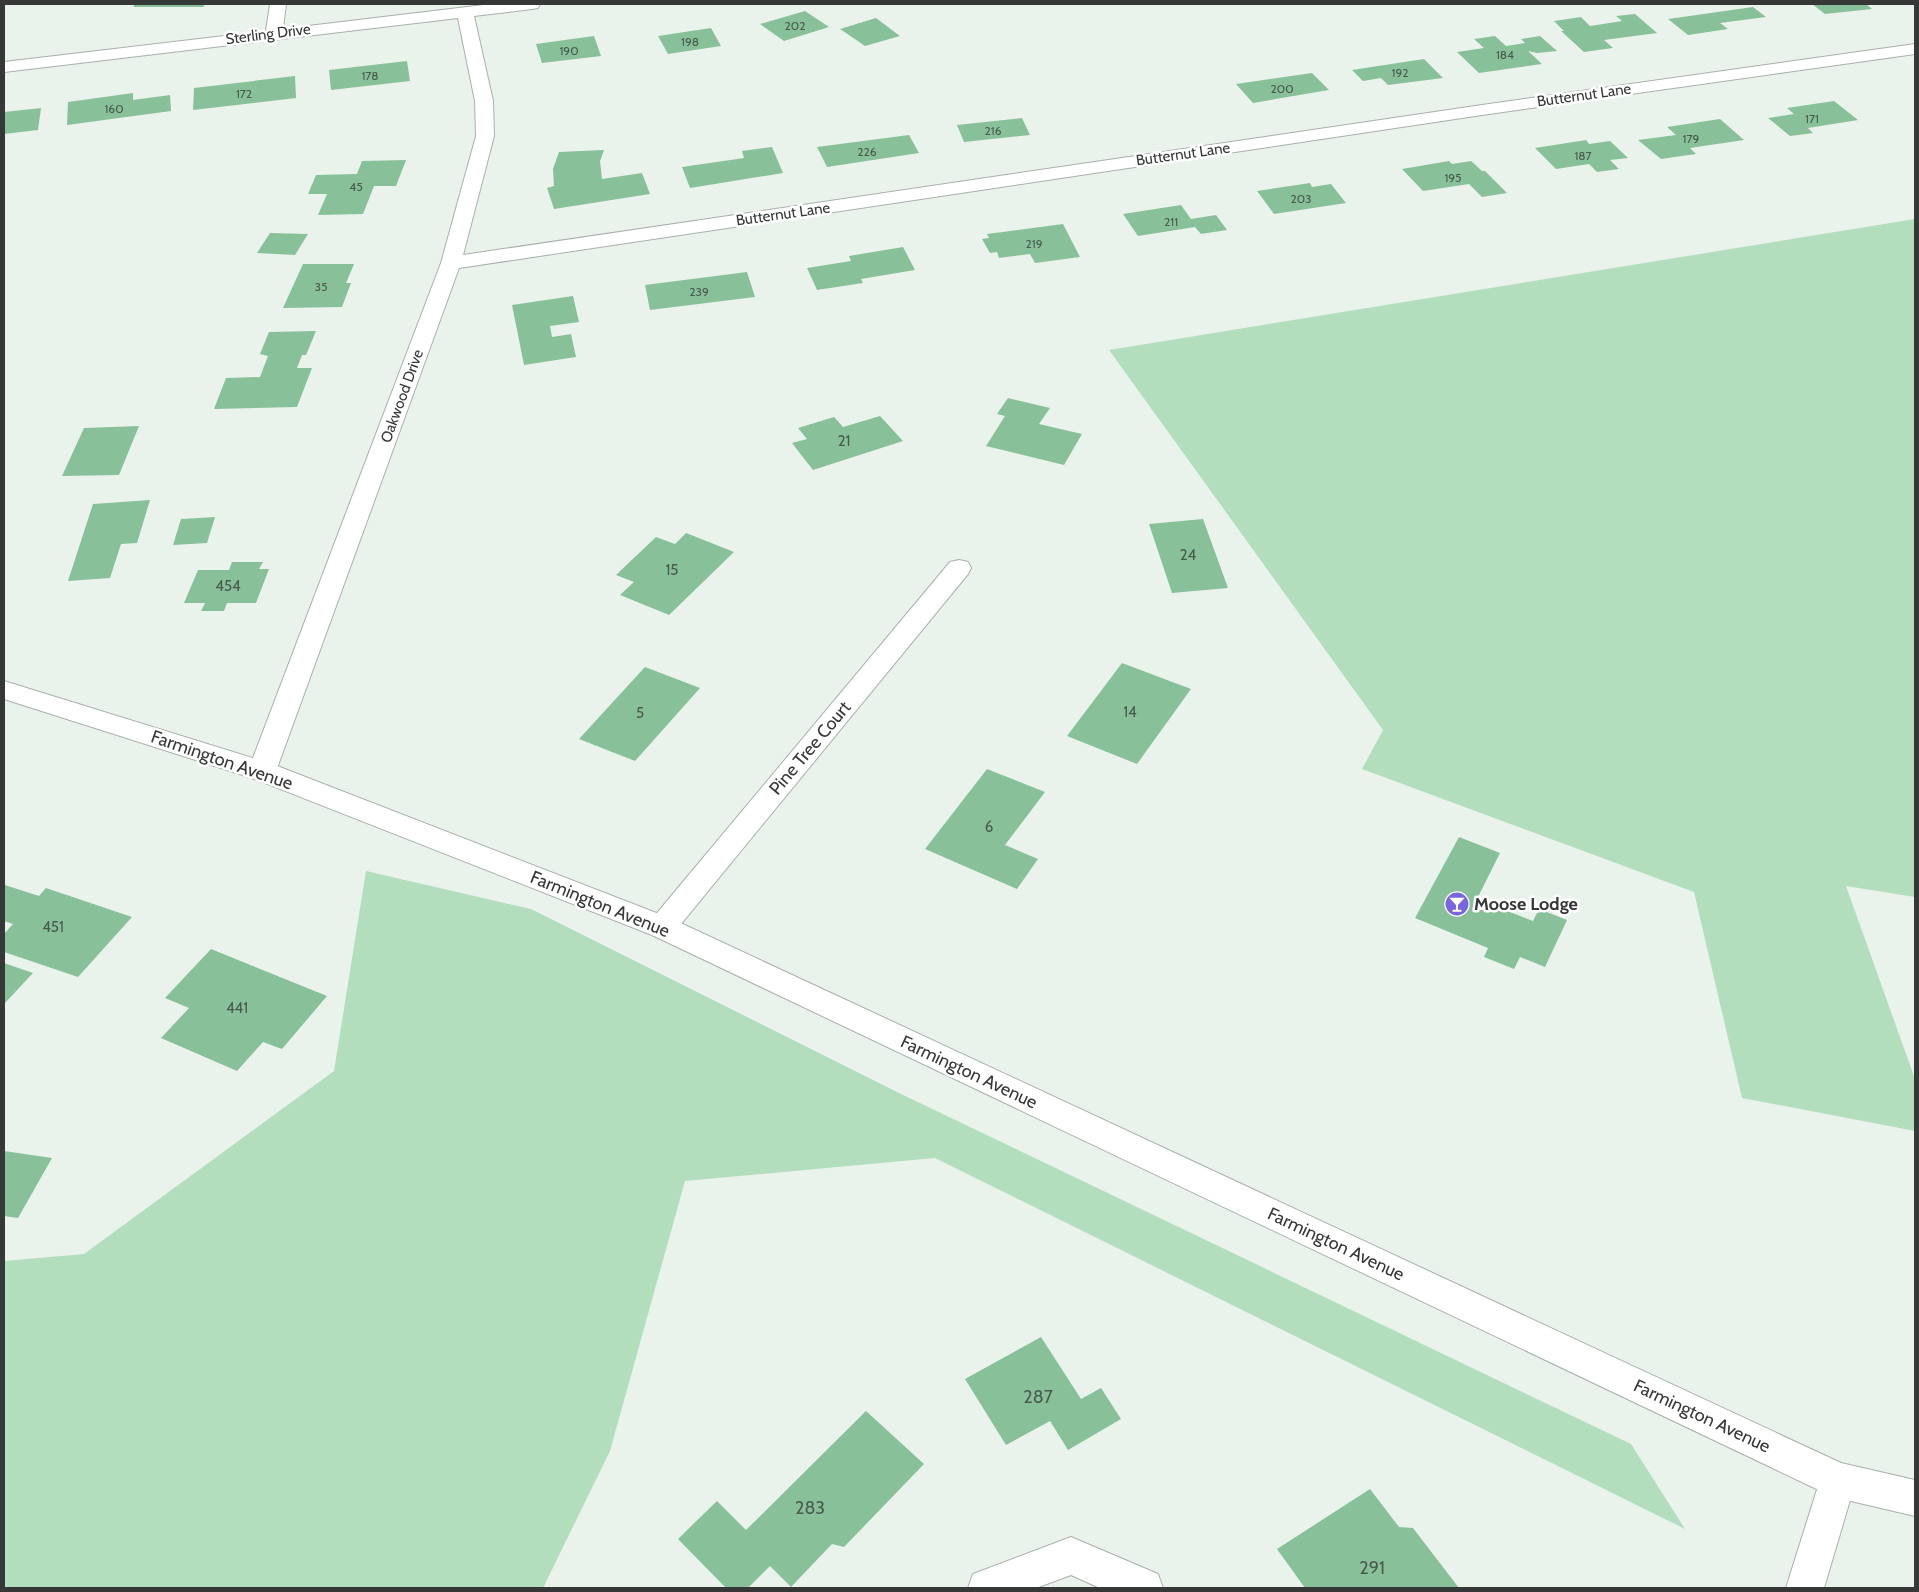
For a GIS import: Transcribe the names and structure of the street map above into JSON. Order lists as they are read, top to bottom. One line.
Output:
{"streets":{"street":["Sterling Drive","Butternut Lane","Oakwood Drive","Pine Tree Court","Farmington Avenue"]},"crossings":[["Sterling Drive","Oakwood Drive"],["Butternut Lane","Oakwood Drive"],["Oakwood Drive","Farmington Avenue"],["Pine Tree Court","Farmington Avenue"]],"places":{"bar":["Moose Lodge"]},"house_numbers":["202","198","190","184","192","178","200","172","160","171","216","179","226","187","195","45","203","211","219","35","239","21","24","15","454","14","5","6","451","441","287","283","291"]}
